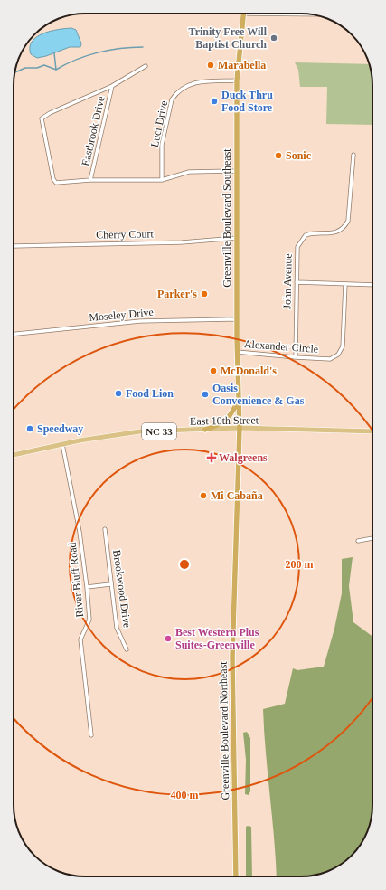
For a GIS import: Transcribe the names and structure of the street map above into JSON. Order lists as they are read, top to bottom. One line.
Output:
{"streets":{"highway":["Greenville Boulevard Southeast","Greenville Boulevard Northeast"],"main road":["East 10th Street","NC 33"],"street":["Luci Drive","Eastbrook Drive","Cherry Court","John Avenue","Moseley Drive","Alexander Circle","River Bluff Road","Brookwood Drive"]},"crossings":[["Luci Drive","Eastbrook Drive"],["Luci Drive","Greenville Boulevard Southeast"],["Eastbrook Drive","Greenville Boulevard Southeast"],["Greenville Boulevard Southeast","Cherry Court"],["Greenville Boulevard Southeast","Moseley Drive"],["Greenville Boulevard Southeast","Alexander Circle"],["Greenville Boulevard Southeast","East 10th Street"],["Greenville Boulevard Southeast","Greenville Boulevard Northeast"],["John Avenue","Alexander Circle"],["East 10th Street","River Bluff Road"],["East 10th Street","Greenville Boulevard Northeast"]],"places":{"other":["Trinity Free Will Baptist Church","Marabella","Duck Thru Food Store","Sonic","Parker's","McDonald's","Food Lion","Oasis Convenience & Gas","Speedway","Mi Cabaña","Best Western Plus Suites-Greenville"],"health":["Walgreens"]},"rings":["200 m","400 m"]}
